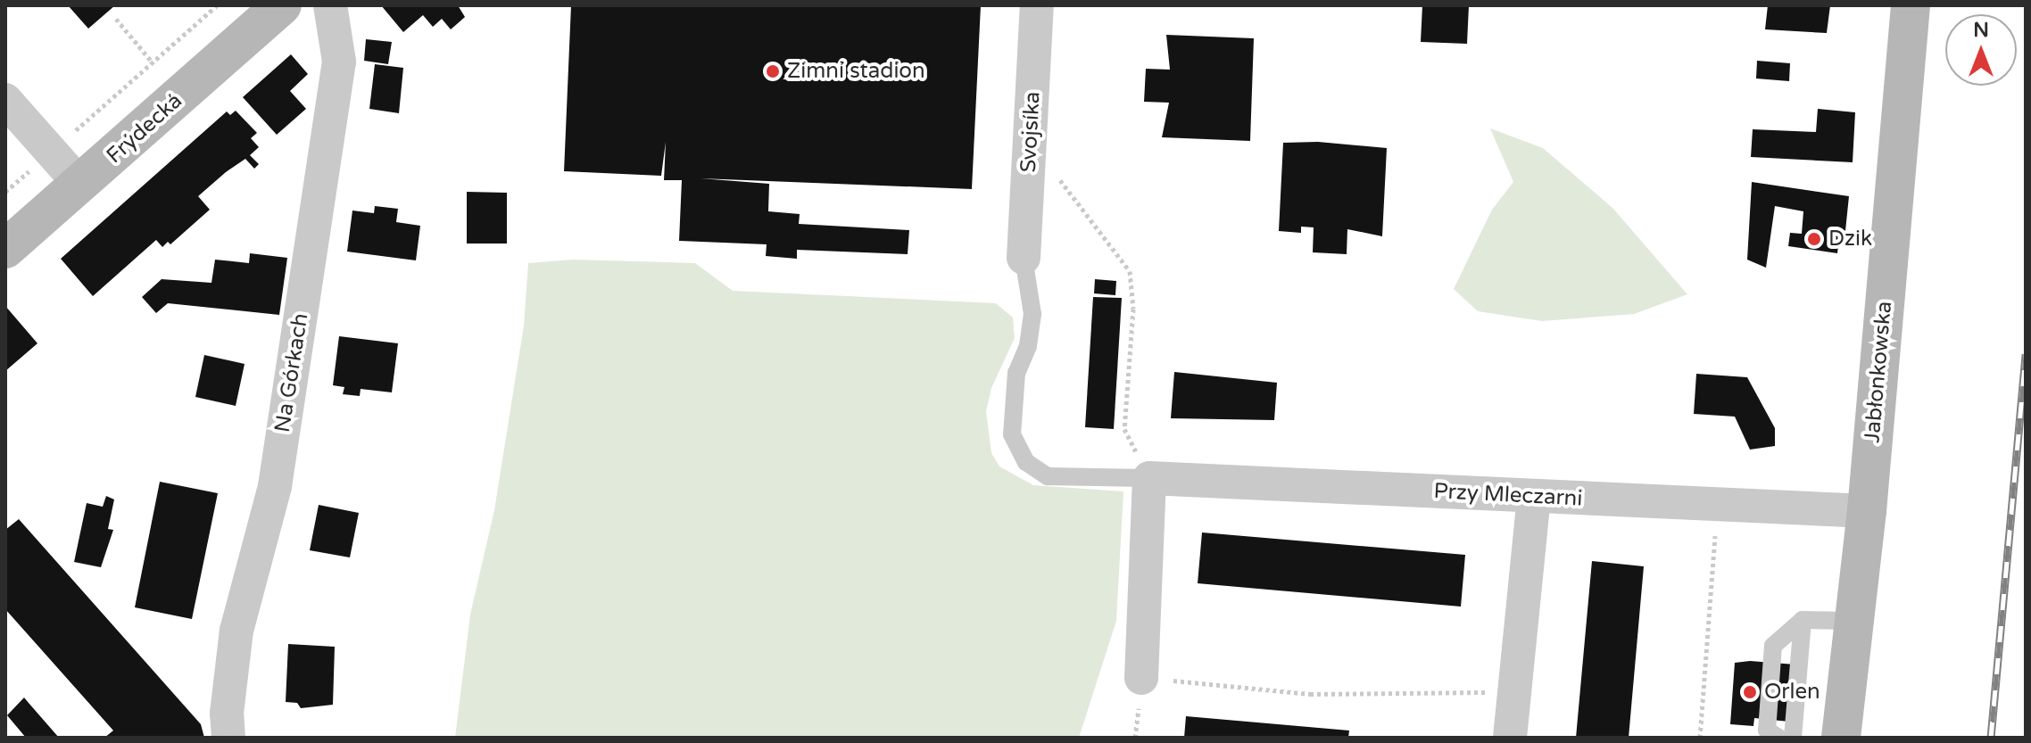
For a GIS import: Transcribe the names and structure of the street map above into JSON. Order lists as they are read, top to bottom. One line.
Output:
{"streets":{"main road":["Frýdecká","Jabłonkowska"],"street":["Svojsíka","Na Górkach","Przy Mleczarni"]},"crossings":[["Jabłonkowska","Przy Mleczarni"]],"places":["Zimní stadion","Dzik","Orlen"],"north":"top"}
